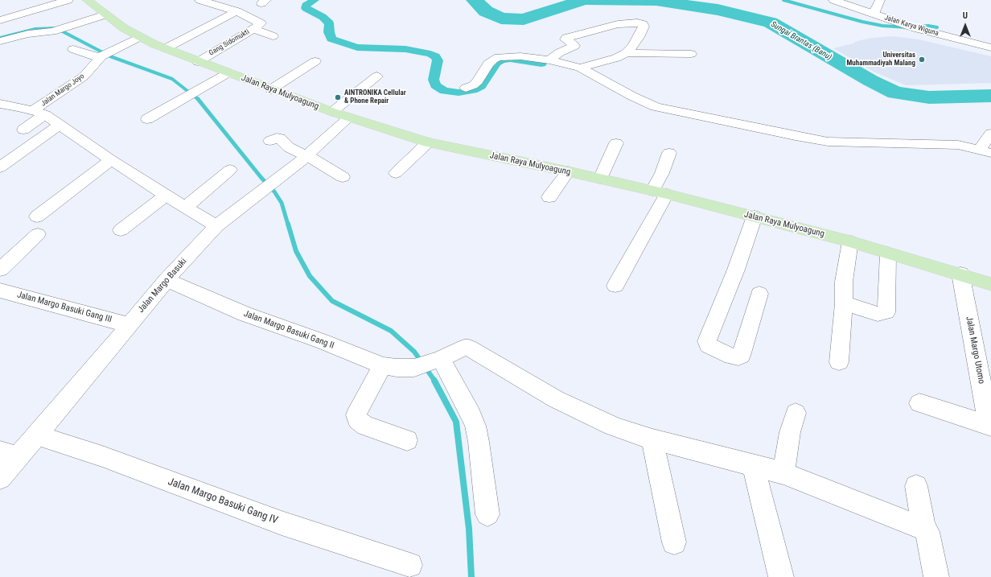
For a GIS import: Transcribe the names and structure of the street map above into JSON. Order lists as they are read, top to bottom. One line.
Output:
{"streets":{"main road":["Jalan Raya Mulyoagung"],"street":["Jalan Karya Wiguna","Gang Sidomukti","Jalan Margo Joyo","Jalan Margo Basuki","Jalan Margo Basuki Gang III","Jalan Margo Basuki Gang II","Jalan Margo Utomo","Jalan Margo Basuki Gang IV"]},"crossings":[["Gang Sidomukti","Jalan Raya Mulyoagung"],["Jalan Margo Joyo","Jalan Raya Mulyoagung"],["Jalan Raya Mulyoagung","Jalan Margo Basuki"],["Jalan Raya Mulyoagung","Jalan Margo Utomo"],["Jalan Margo Basuki","Jalan Margo Basuki Gang III"],["Jalan Margo Basuki","Jalan Margo Basuki Gang II"],["Jalan Margo Basuki","Jalan Margo Basuki Gang IV"]],"water":["Sungai Brantas (Banu)"],"places":["Universitas Muhammadiyah Malang","AINTRONIKA Cellular & Phone Repair"],"north":"top"}
